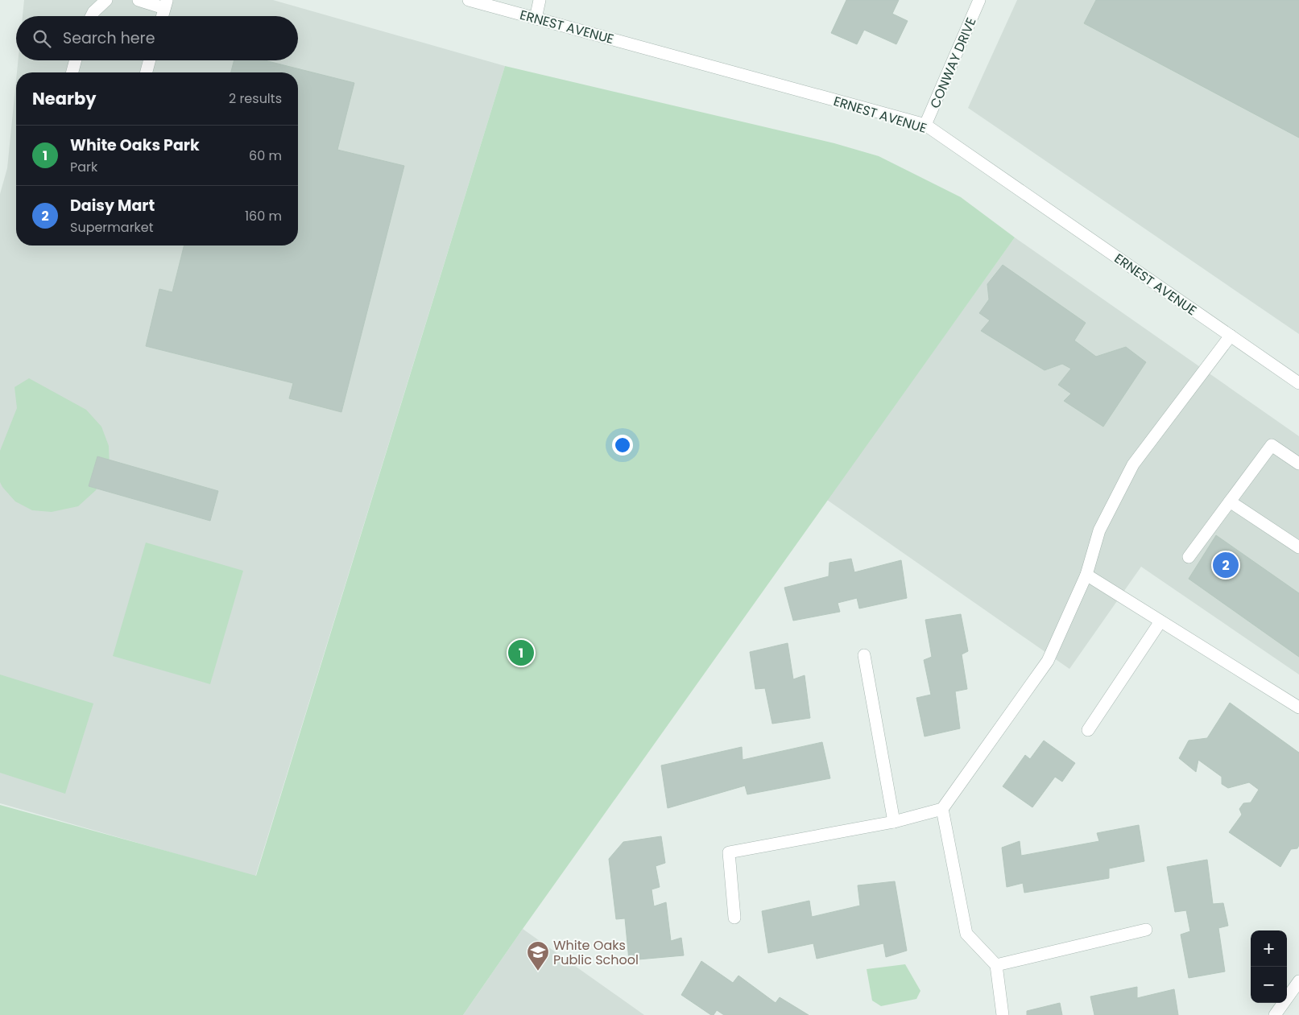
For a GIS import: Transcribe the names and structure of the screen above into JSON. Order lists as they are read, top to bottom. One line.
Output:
{"streets":{"street":["ERNEST AVENUE","CONWAY DRIVE"]},"crossings":[["ERNEST AVENUE","CONWAY DRIVE"]],"places":{"school or university":["White Oaks Public School"]},"page":{"search":"Search here","heading":["Nearby","2 results"],"list":[{"mark":"1","name":"White Oaks Park","note":"Park","value":"60 m"},{"mark":"2","name":"Daisy Mart","note":"Supermarket","value":"160 m"}],"pins":["2","1"],"map_buttons":["+","−"]}}
